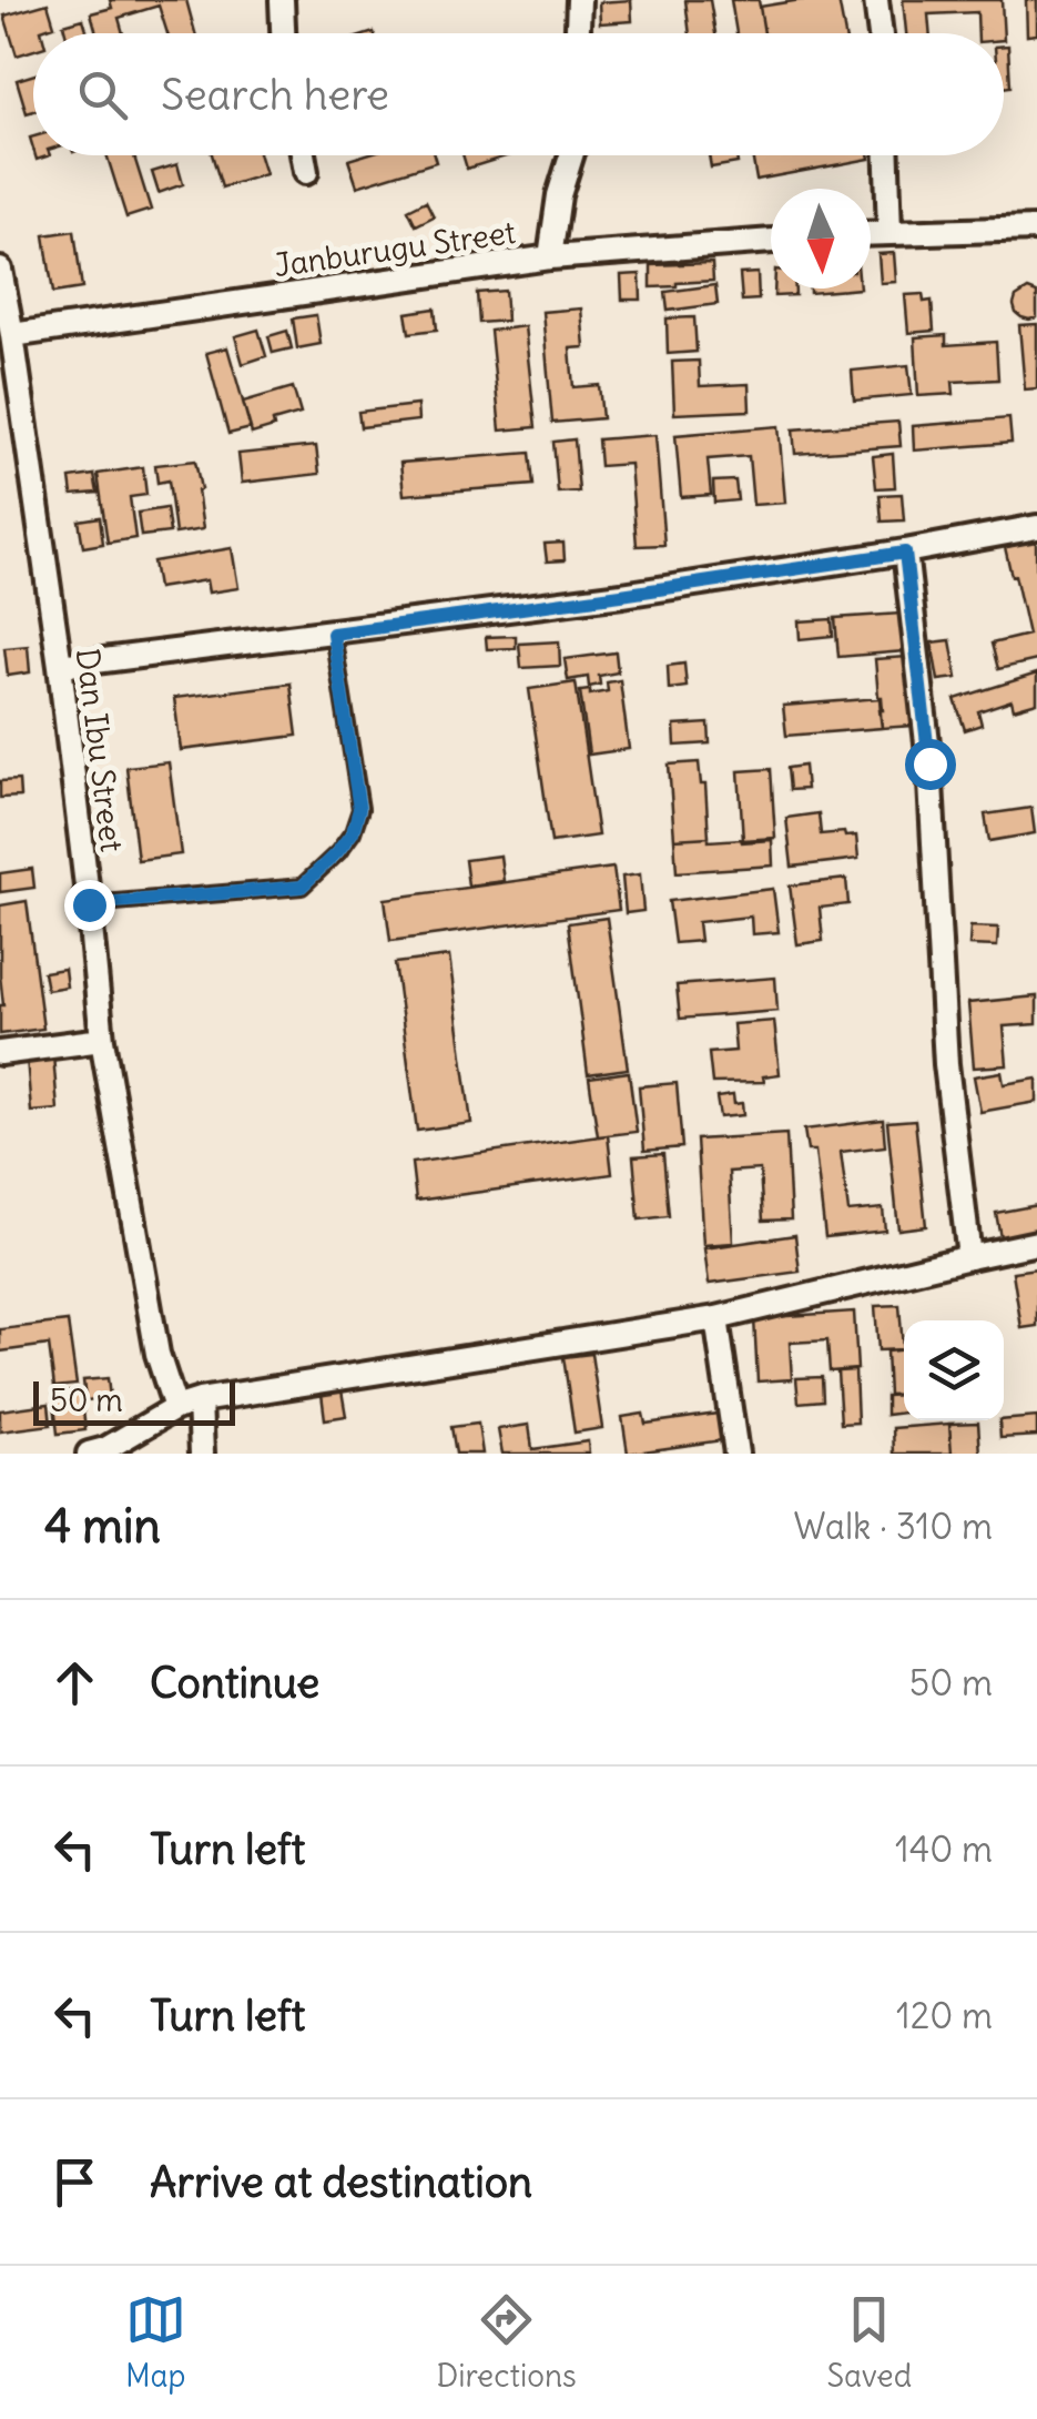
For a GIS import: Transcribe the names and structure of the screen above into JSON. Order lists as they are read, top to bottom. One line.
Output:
{"streets":{"street":["Janburugu Street","Dan Ibu Street"]},"crossings":[["Janburugu Street","Dan Ibu Street"]],"scale_bar":"50 m","north":"bottom","page":{"search":"Search here","scale":"50 m","heading":["4 min","Walk · 310 m"],"list":[["Continue","50 m"],["Turn left","140 m"],["Turn left","120 m"],"Arrive at destination"],"nav":["Map","Directions","Saved"]}}
